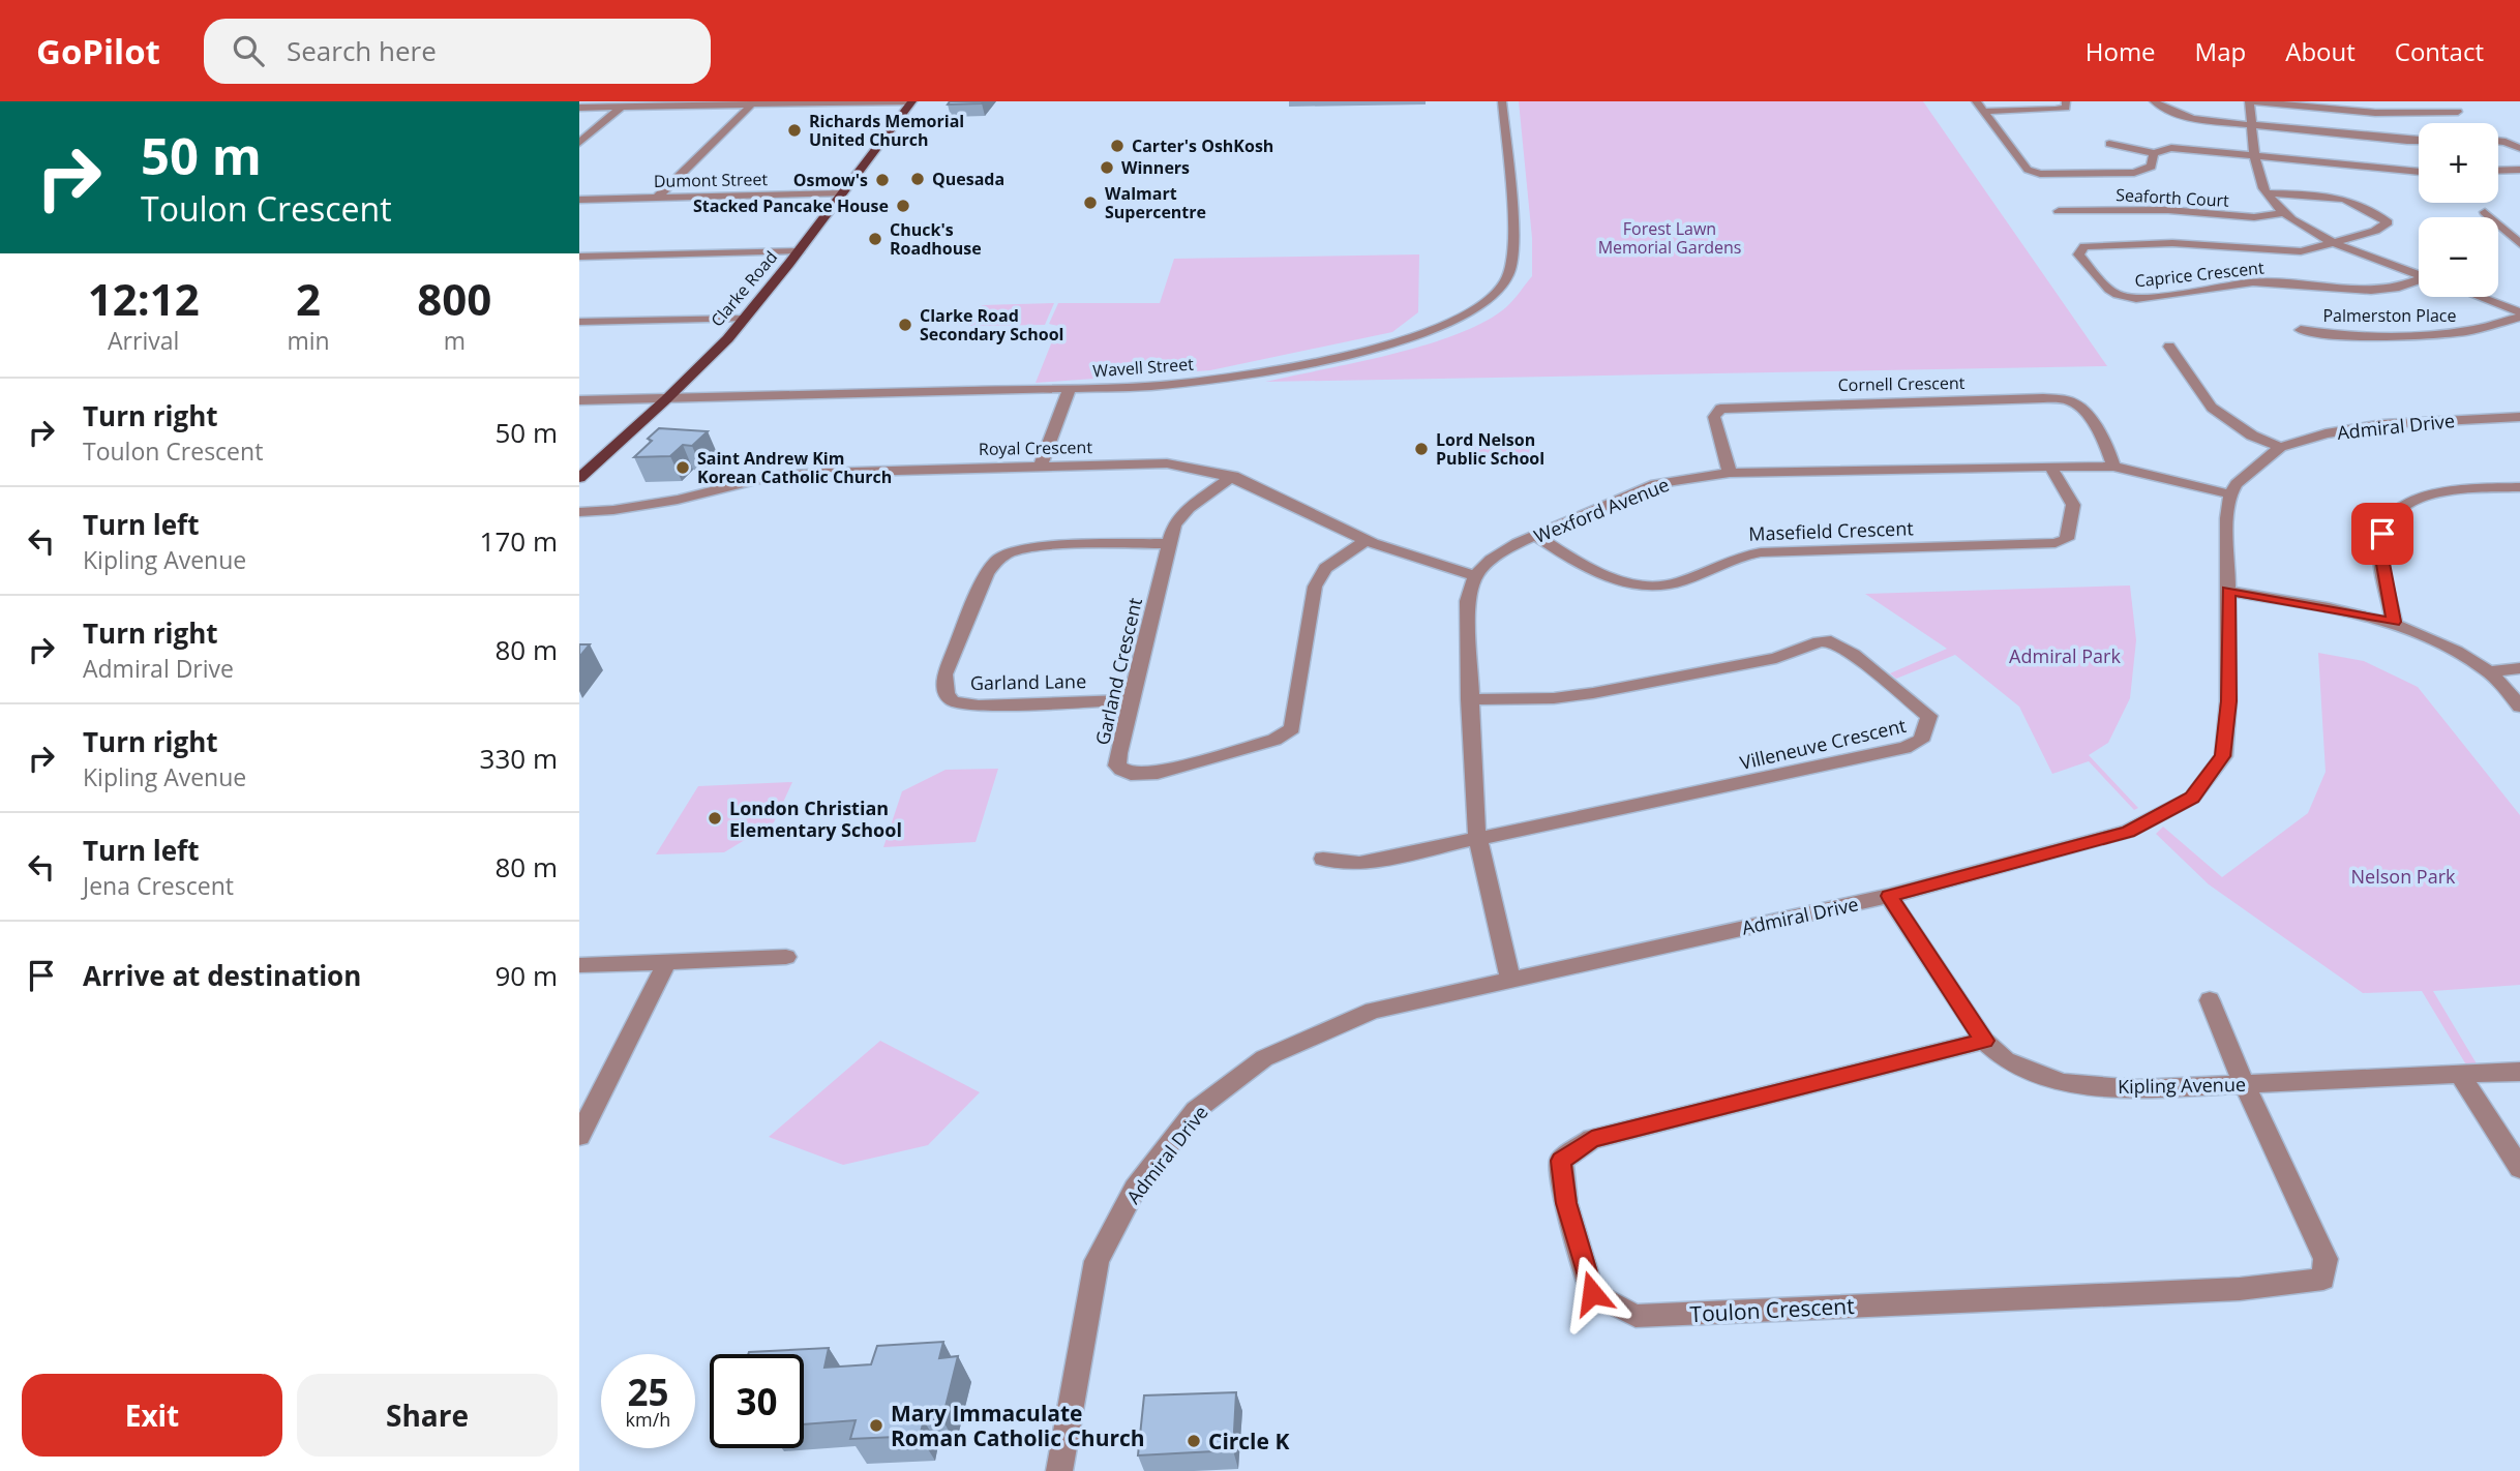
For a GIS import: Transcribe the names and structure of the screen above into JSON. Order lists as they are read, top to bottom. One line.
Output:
{"streets":{"main road":["Clarke Road"],"street":["Dumont Street","Seaforth Court","Caprice Crescent","Palmerston Place","Wavell Street","Cornell Crescent","Admiral Drive","Royal Crescent","Wexford Avenue","Masefield Crescent","Garland Crescent","Garland Lane","Villeneuve Crescent","Kipling Avenue","Toulon Crescent"]},"crossings":[["Dumont Street","Clarke Road"],["Clarke Road","Wavell Street"],["Cornell Crescent","Wexford Avenue"],["Admiral Drive","Wexford Avenue"],["Admiral Drive","Kipling Avenue"],["Royal Crescent","Wexford Avenue"],["Royal Crescent","Garland Crescent"],["Wexford Avenue","Masefield Crescent"],["Garland Crescent","Garland Lane"],["Kipling Avenue","Toulon Crescent"]],"parks":["Forest Lawn Memorial Gardens","Admiral Park","Nelson Park"],"places":["Richards Memorial United Church","Carter's OshKosh","Winners","Quesada","Osmow's","Walmart Supercentre","Stacked Pancake House","Chuck's Roadhouse","Clarke Road Secondary School","Lord Nelson Public School","Saint Andrew Kim Korean Catholic Church","London Christian Elementary School","Mary Immaculate Roman Catholic Church","Circle K"],"page":{"header":"GoPilot","search":"Search here","nav":["Home","Map","About","Contact"],"turn":["50 m","Toulon Crescent"],"map_buttons":["+","−"],"eta":["12:12","Arrival","2","min","800","m"],"list":[{"name":"Turn right","note":"Toulon Crescent","value":"50 m"},{"name":"Turn left","note":"Kipling Avenue","value":"170 m"},{"name":"Turn right","note":"Admiral Drive","value":"80 m"},{"name":"Turn right","note":"Kipling Avenue","value":"330 m"},{"name":"Turn left","note":"Jena Crescent","value":"80 m"},{"name":"Arrive at destination","value":"90 m"}],"speed":"25 km/h","limit":"30","buttons":["Exit","Share"]}}
